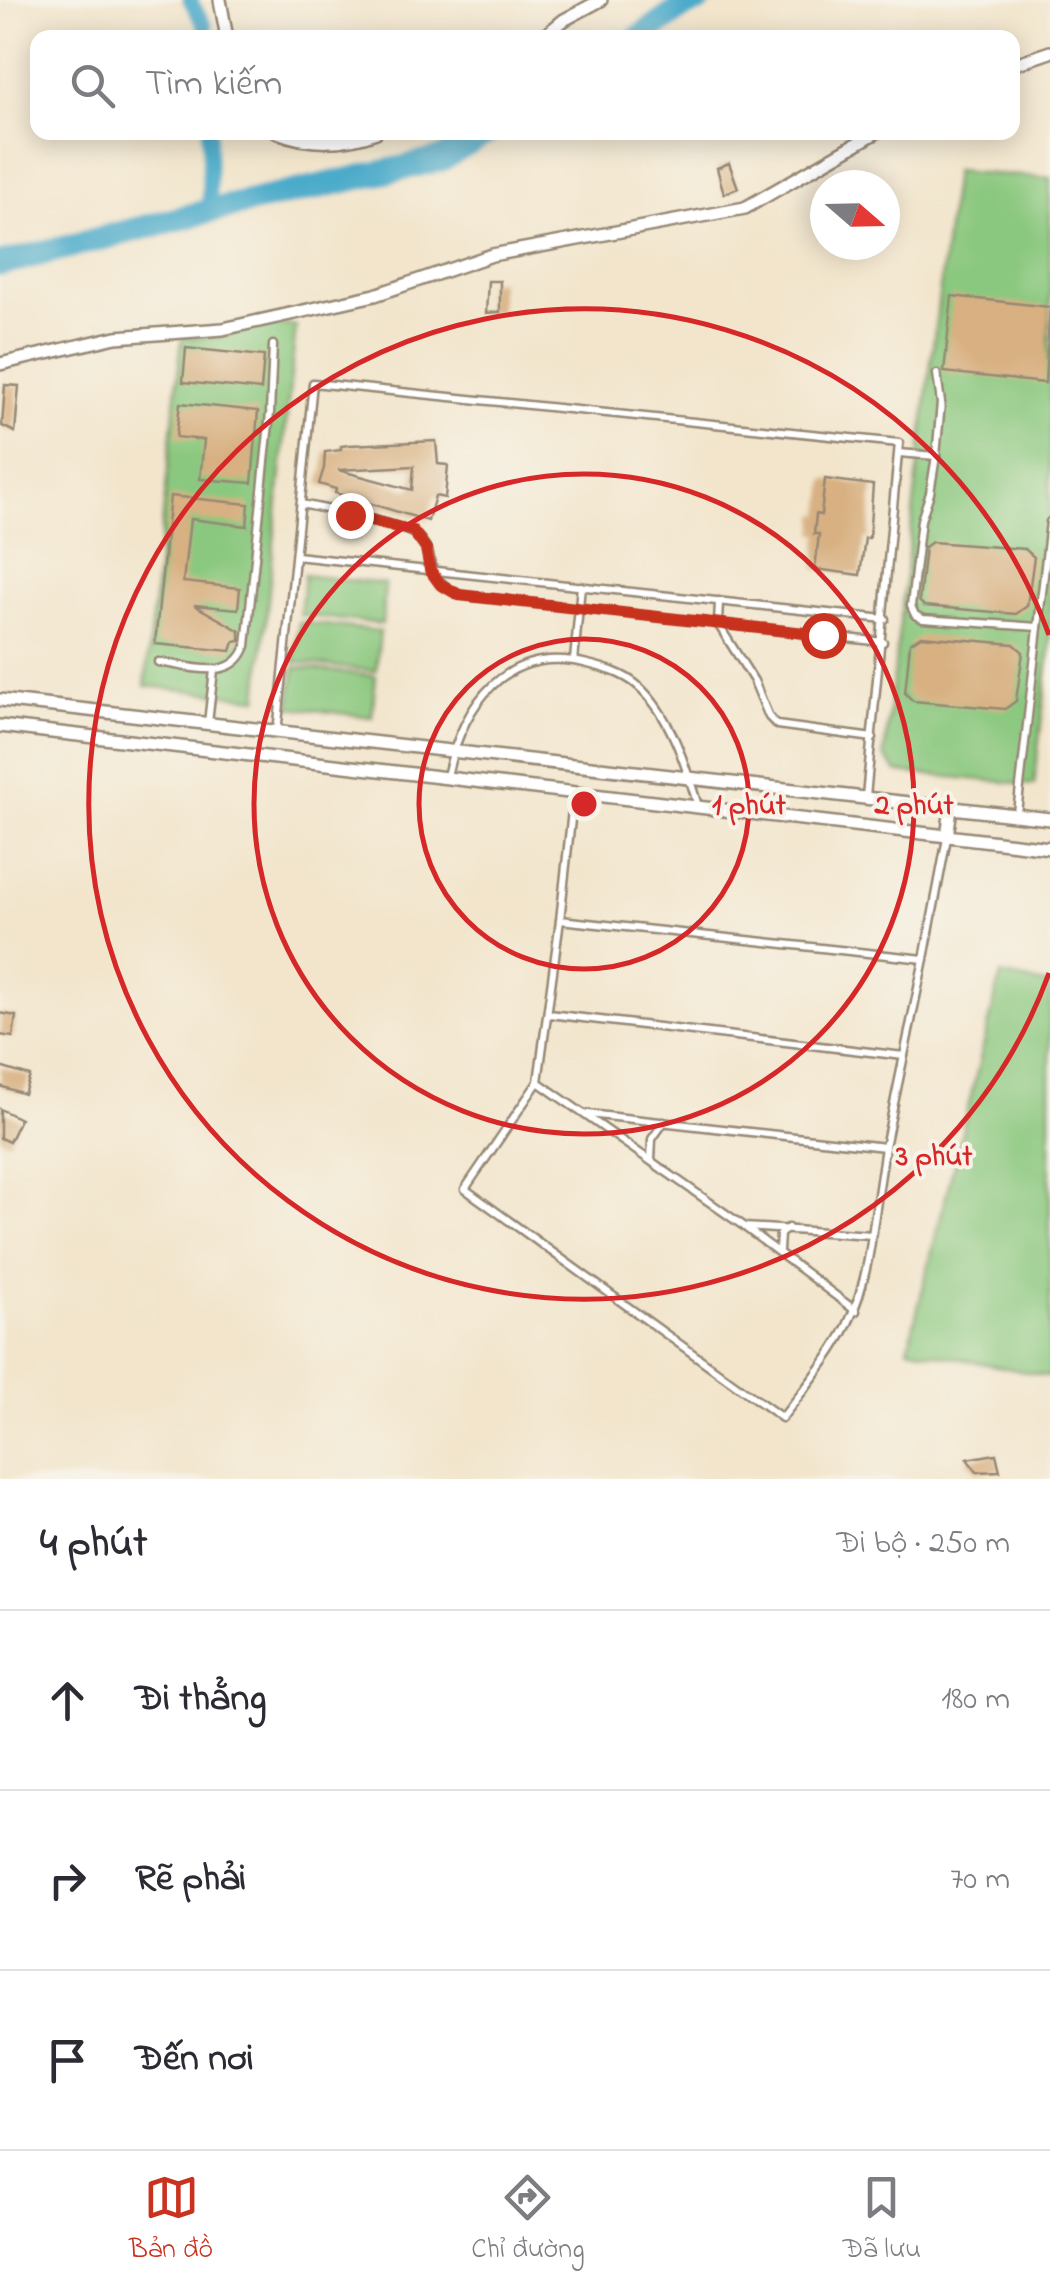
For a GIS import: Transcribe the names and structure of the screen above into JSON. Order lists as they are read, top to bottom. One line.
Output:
{"north":"right","page":{"search":"Tìm kiếm","heading":["4 phút","Đi bộ · 250 m"],"list":[["Đi thẳng","180 m"],["Rẽ phải","70 m"],"Đến nơi"],"nav":["Bản đồ","Chỉ đường","Đã lưu"]},"rings":["1 phút","2 phút","3 phút"]}
